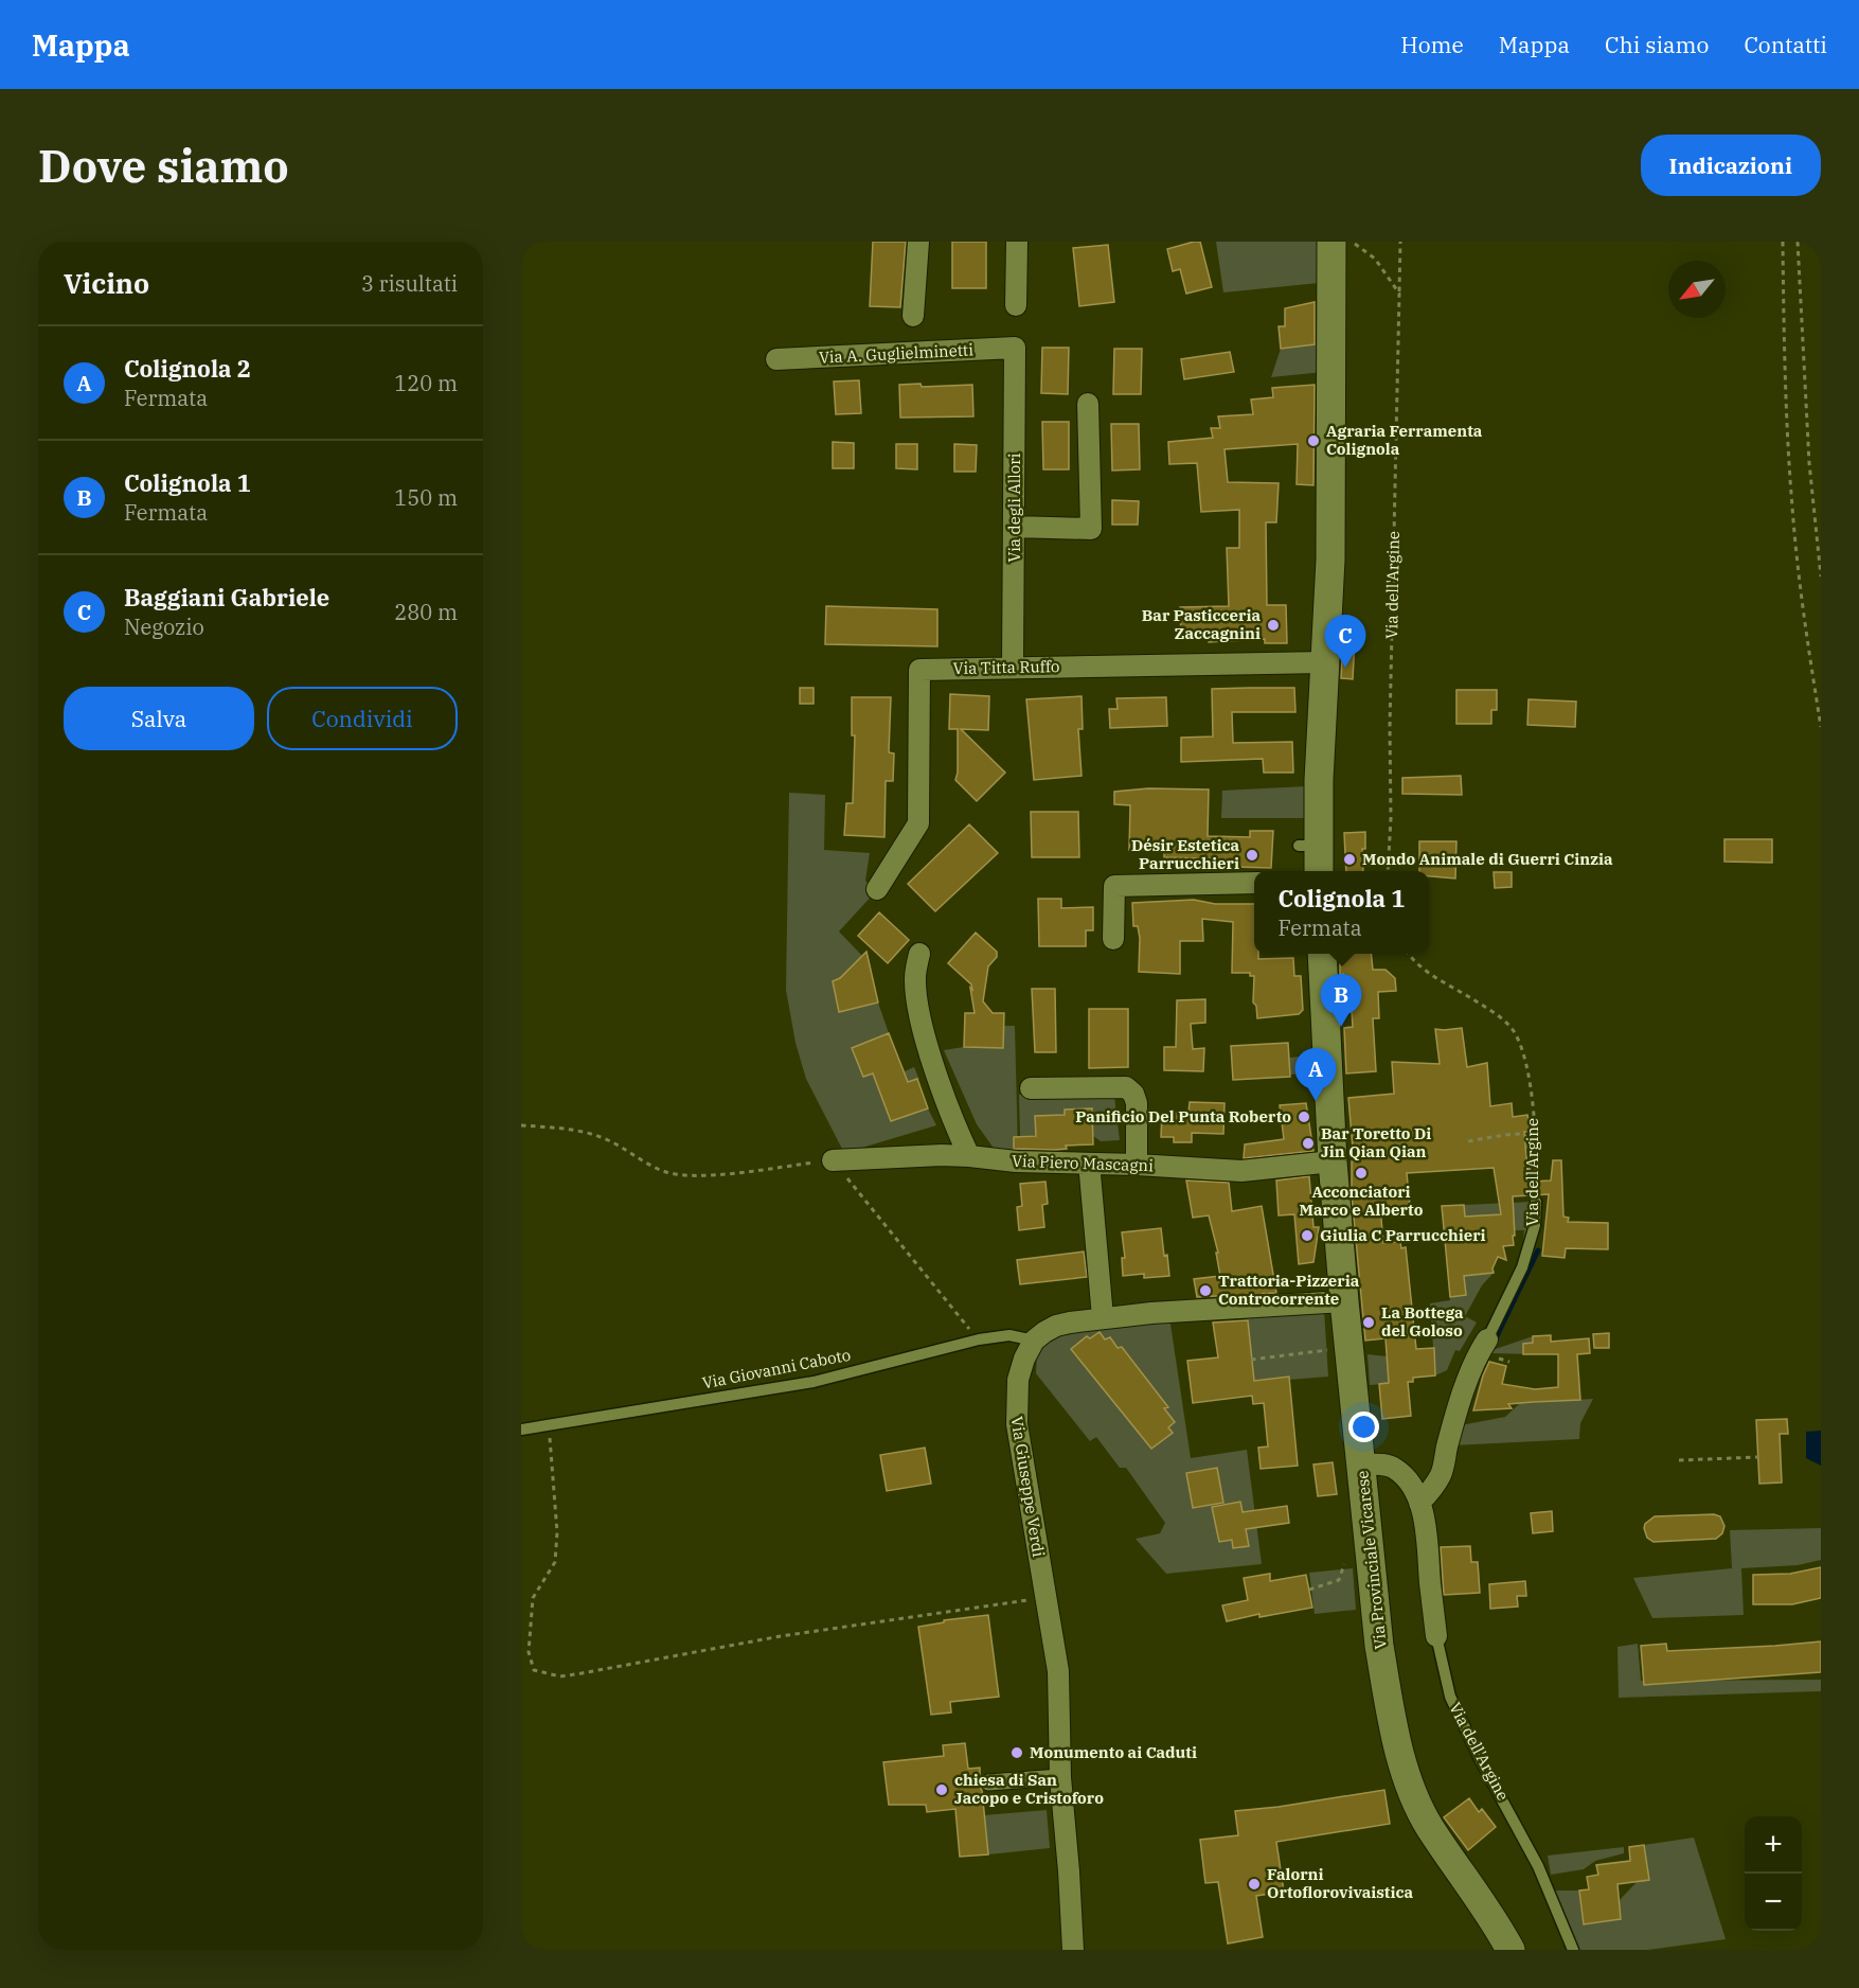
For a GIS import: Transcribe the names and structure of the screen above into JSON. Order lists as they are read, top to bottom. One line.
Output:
{"streets":{"main road":["Via Provinciale Vicarese"],"street":["Via A. Guglielminetti","Via degli Allori","Via dell'Argine","Via Titta Ruffo","Via Piero Mascagni","Via Giuseppe Verdi"],"lane":["Via Giovanni Caboto"]},"crossings":[["Via A. Guglielminetti","Via degli Allori"],["Via degli Allori","Via Titta Ruffo"],["Via dell'Argine","Via Provinciale Vicarese"],["Via Piero Mascagni","Via Provinciale Vicarese"],["Via Giovanni Caboto","Via Giuseppe Verdi"]],"places":["Agraria Ferramenta Colignola","Bar Pasticceria Zaccagnini","Désir Estetica Parrucchieri","Mondo Animale di Guerri Cinzia","Panificio Del Punta Roberto","Bar Toretto Di Jin Qian Qian","Acconciatori Marco e Alberto","Giulia C Parrucchieri","Trattoria-Pizzeria Controcorrente","La Bottega del Goloso","Monumento ai Caduti","chiesa di San Jacopo e Cristoforo","Falorni Ortoflorovivaistica"],"north":"bottom left","page":{"header":"Mappa","nav":["Home","Mappa","Chi siamo","Contatti"],"buttons":["Indicazioni",["Salva","Condividi"]],"title":"Dove siamo","heading":["Vicino","3 risultati"],"list":[{"mark":"A","name":"Colignola 2","note":"Fermata","value":"120 m"},{"mark":"B","name":"Colignola 1","note":"Fermata","value":"150 m"},{"mark":"C","name":"Baggiani Gabriele","note":"Negozio","value":"280 m"}],"pins":["C","B","A"],"popup":["Colignola 1","Fermata"],"map_buttons":["+","−"]}}
